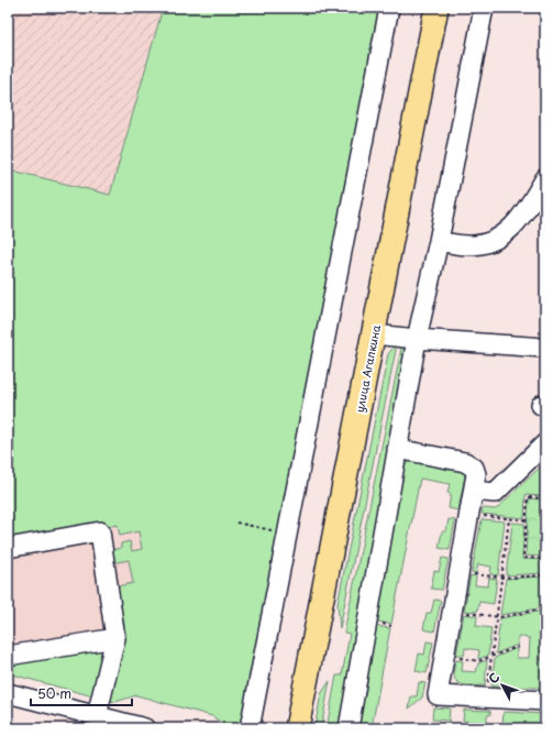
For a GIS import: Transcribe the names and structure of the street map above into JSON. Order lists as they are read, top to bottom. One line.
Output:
{"streets":{"main road":["улица Агапкина"]},"scale_bar":"50 m","north":"top left"}
